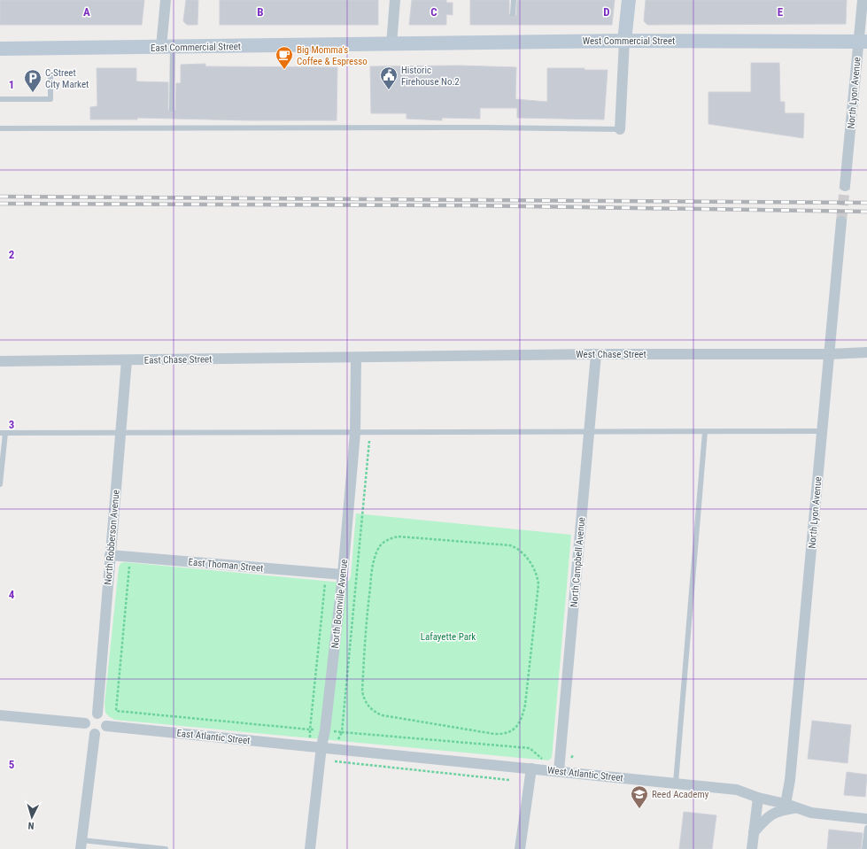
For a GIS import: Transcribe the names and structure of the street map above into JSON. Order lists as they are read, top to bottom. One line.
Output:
{"streets":{"street":["West Commercial Street","East Commercial Street","North Lyon Avenue","West Chase Street","East Chase Street","North Robberson Avenue","North Campbell Avenue","East Thoman Street","North Boonville Avenue","East Atlantic Street","West Atlantic Street"]},"crossings":[["West Commercial Street","East Commercial Street"],["West Commercial Street","North Lyon Avenue"],["North Lyon Avenue","West Chase Street"],["North Lyon Avenue","West Atlantic Street"],["West Chase Street","East Chase Street"],["West Chase Street","North Campbell Avenue"],["West Chase Street","North Boonville Avenue"],["East Chase Street","North Robberson Avenue"],["East Chase Street","North Boonville Avenue"],["North Robberson Avenue","East Thoman Street"],["North Robberson Avenue","East Atlantic Street"],["North Campbell Avenue","West Atlantic Street"],["East Thoman Street","North Boonville Avenue"],["North Boonville Avenue","East Atlantic Street"],["North Boonville Avenue","West Atlantic Street"],["East Atlantic Street","West Atlantic Street"]],"parks":["Lafayette Park"],"places":{"cafe":["Big Momma's Coffee & Espresso"],"public building":["Historic Firehouse No.2"],"parking":["C-Street City Market"],"school or university":["Reed Academy"]},"north":"bottom","grid":{"columns":["A","B","C","D","E"],"rows":["1","2","3","4","5"]}}
